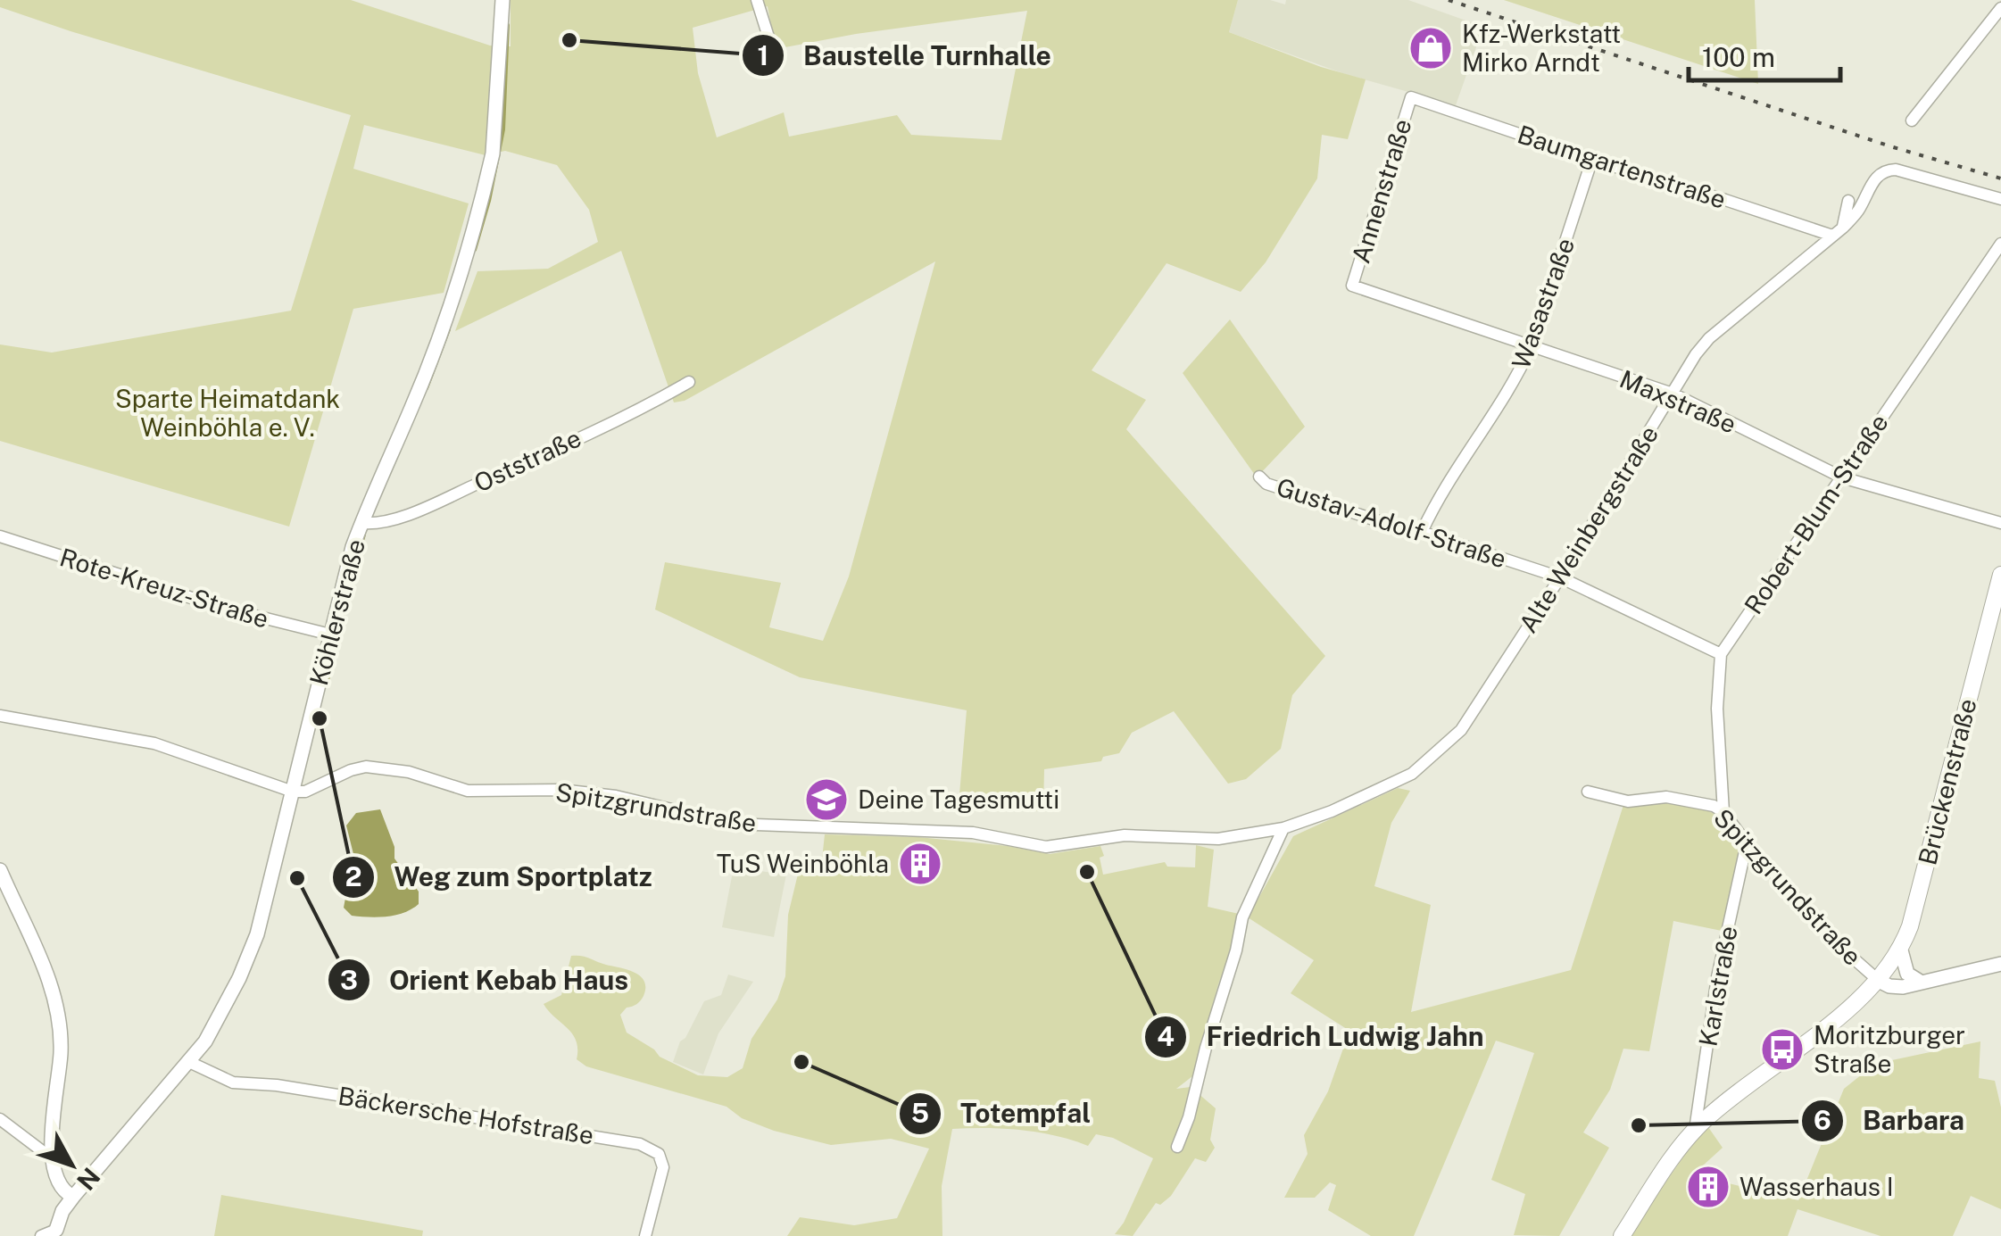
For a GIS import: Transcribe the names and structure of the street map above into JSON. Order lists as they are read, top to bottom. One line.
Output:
{"streets":{"main road":["Brückenstraße"],"street":["Baumgartenstraße","Annenstraße","Wasastraße","Maxstraße","Oststraße","Robert-Blum-Straße","Gustav-Adolf-Straße","Alte Weinbergstraße","Rote-Kreuz-Straße","Köhlerstraße","Spitzgrundstraße","Karlstraße","Bäckersche Hofstraße"]},"crossings":[["Baumgartenstraße","Annenstraße"],["Baumgartenstraße","Wasastraße"],["Baumgartenstraße","Alte Weinbergstraße"],["Annenstraße","Maxstraße"],["Wasastraße","Maxstraße"],["Wasastraße","Gustav-Adolf-Straße"],["Maxstraße","Robert-Blum-Straße"],["Maxstraße","Alte Weinbergstraße"],["Oststraße","Köhlerstraße"],["Robert-Blum-Straße","Gustav-Adolf-Straße"],["Gustav-Adolf-Straße","Alte Weinbergstraße"],["Alte Weinbergstraße","Spitzgrundstraße"],["Rote-Kreuz-Straße","Köhlerstraße"],["Köhlerstraße","Spitzgrundstraße"],["Köhlerstraße","Bäckersche Hofstraße"],["Brückenstraße","Spitzgrundstraße"],["Spitzgrundstraße","Karlstraße"]],"parks":["Sparte Heimatdank Weinböhla e. V."],"places":{"other":["Baustelle Turnhalle","Weg zum Sportplatz","Friedrich Ludwig Jahn","Orient Kebab Haus","Totempfal","Barbara"],"shop":["Kfz-Werkstatt Mirko Arndt"],"school or university":["Deine Tagesmutti"],"building":["TuS Weinböhla","Wasserhaus I"],"bus stop":["Moritzburger Straße"]},"scale_bar":"100 m","north":"bottom right"}
